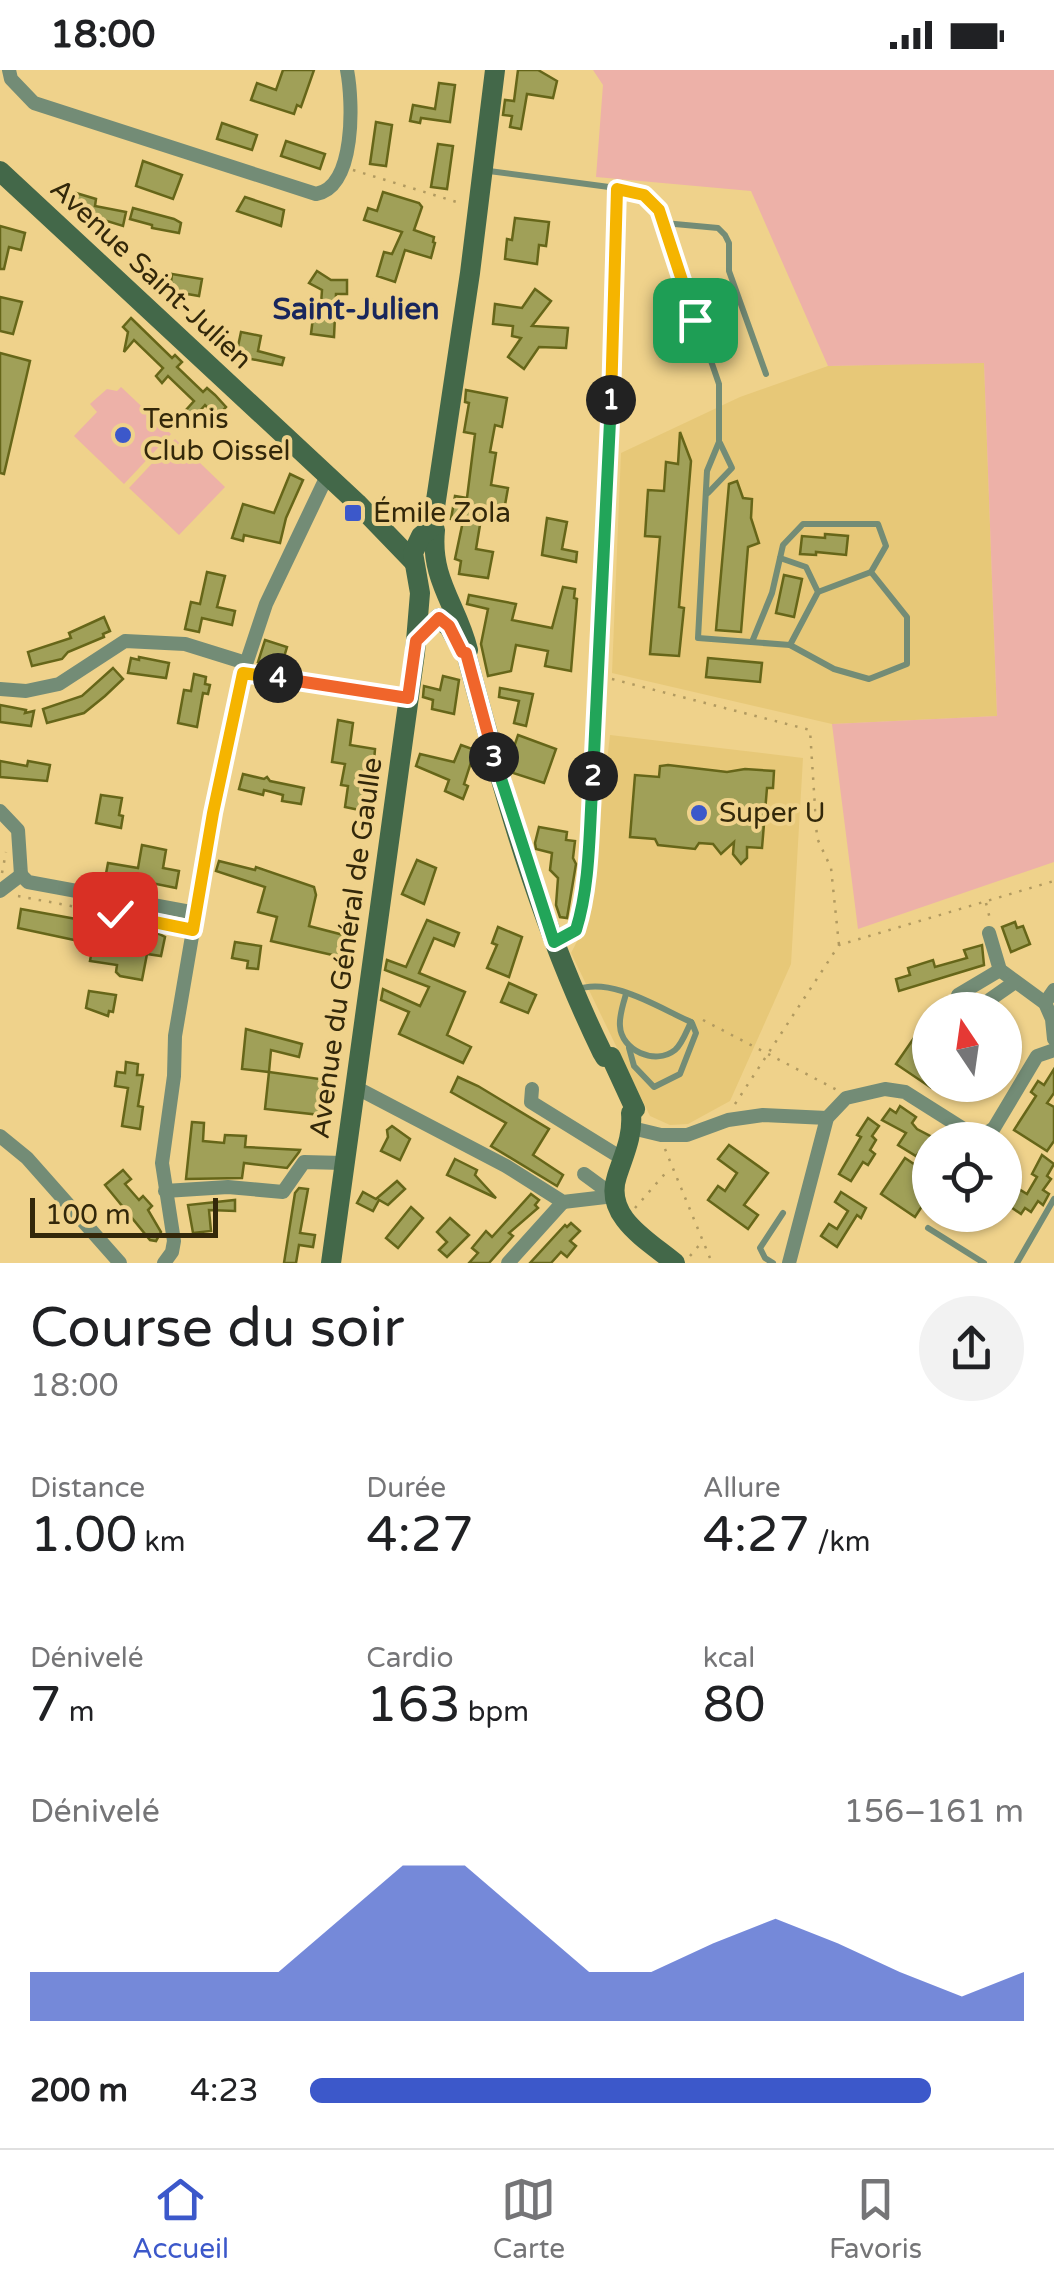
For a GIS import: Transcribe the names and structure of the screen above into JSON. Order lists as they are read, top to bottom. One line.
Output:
{"streets":{"main road":["Avenue Saint-Julien","Avenue du Général de Gaulle"]},"crossings":[["Avenue Saint-Julien","Avenue du Général de Gaulle"]],"districts":["Saint-Julien"],"places":{"other":["Tennis Club Oissel","Super U"],"transit":["Émile Zola"]},"scale_bar":"100 m","north":"top","page":{"status":"18:00","pins":["1","4","3","2"],"scale":"100 m","heading":["Course du soir","18:00"],"stats":[["Distance","1.00 km"],["Durée","4:27"],["Allure","4:27 /km"],["Dénivelé","7 m"],["Cardio","163 bpm"],["kcal","80"]],"chart":["Dénivelé","156–161 m"],"list":[{"name":"200 m","note":"4:23"}],"tabs":["Accueil","Carte","Favoris"]}}
